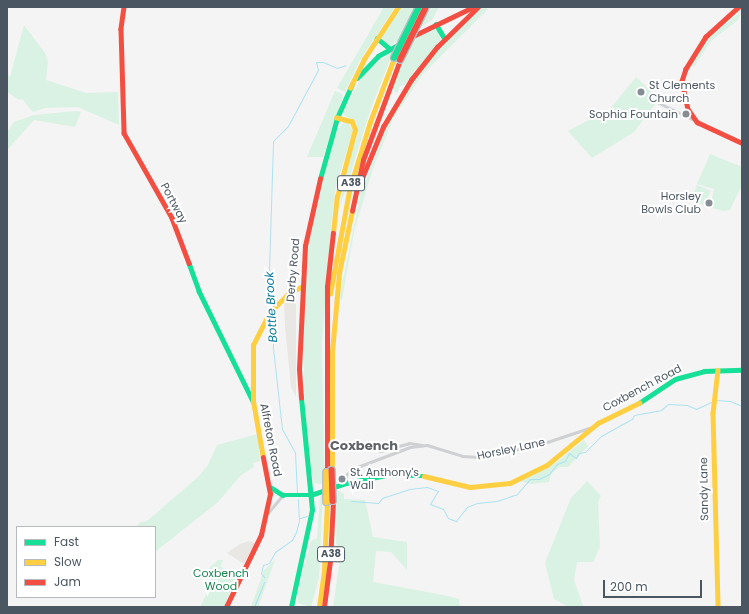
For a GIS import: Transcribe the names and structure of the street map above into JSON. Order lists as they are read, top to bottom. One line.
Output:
{"streets":{"main road":["A38","Portway","Derby Road","Coxbench Road","Alfreton Road","Sandy Lane"],"street":["Horsley Lane"]},"crossings":[["Portway","Alfreton Road"],["Derby Road","Coxbench Road"],["Derby Road","Alfreton Road"],["Coxbench Road","Horsley Lane"],["Coxbench Road","Sandy Lane"]],"districts":["Coxbench"],"water":["Bottle Brook"],"parks":["Coxbench Wood"],"places":["St Clements Church","Sophia Fountain","Horsley Bowls Club","St. Anthony's Wall"],"legend":["Fast","Slow","Jam"],"scale_bar":"200 m"}
